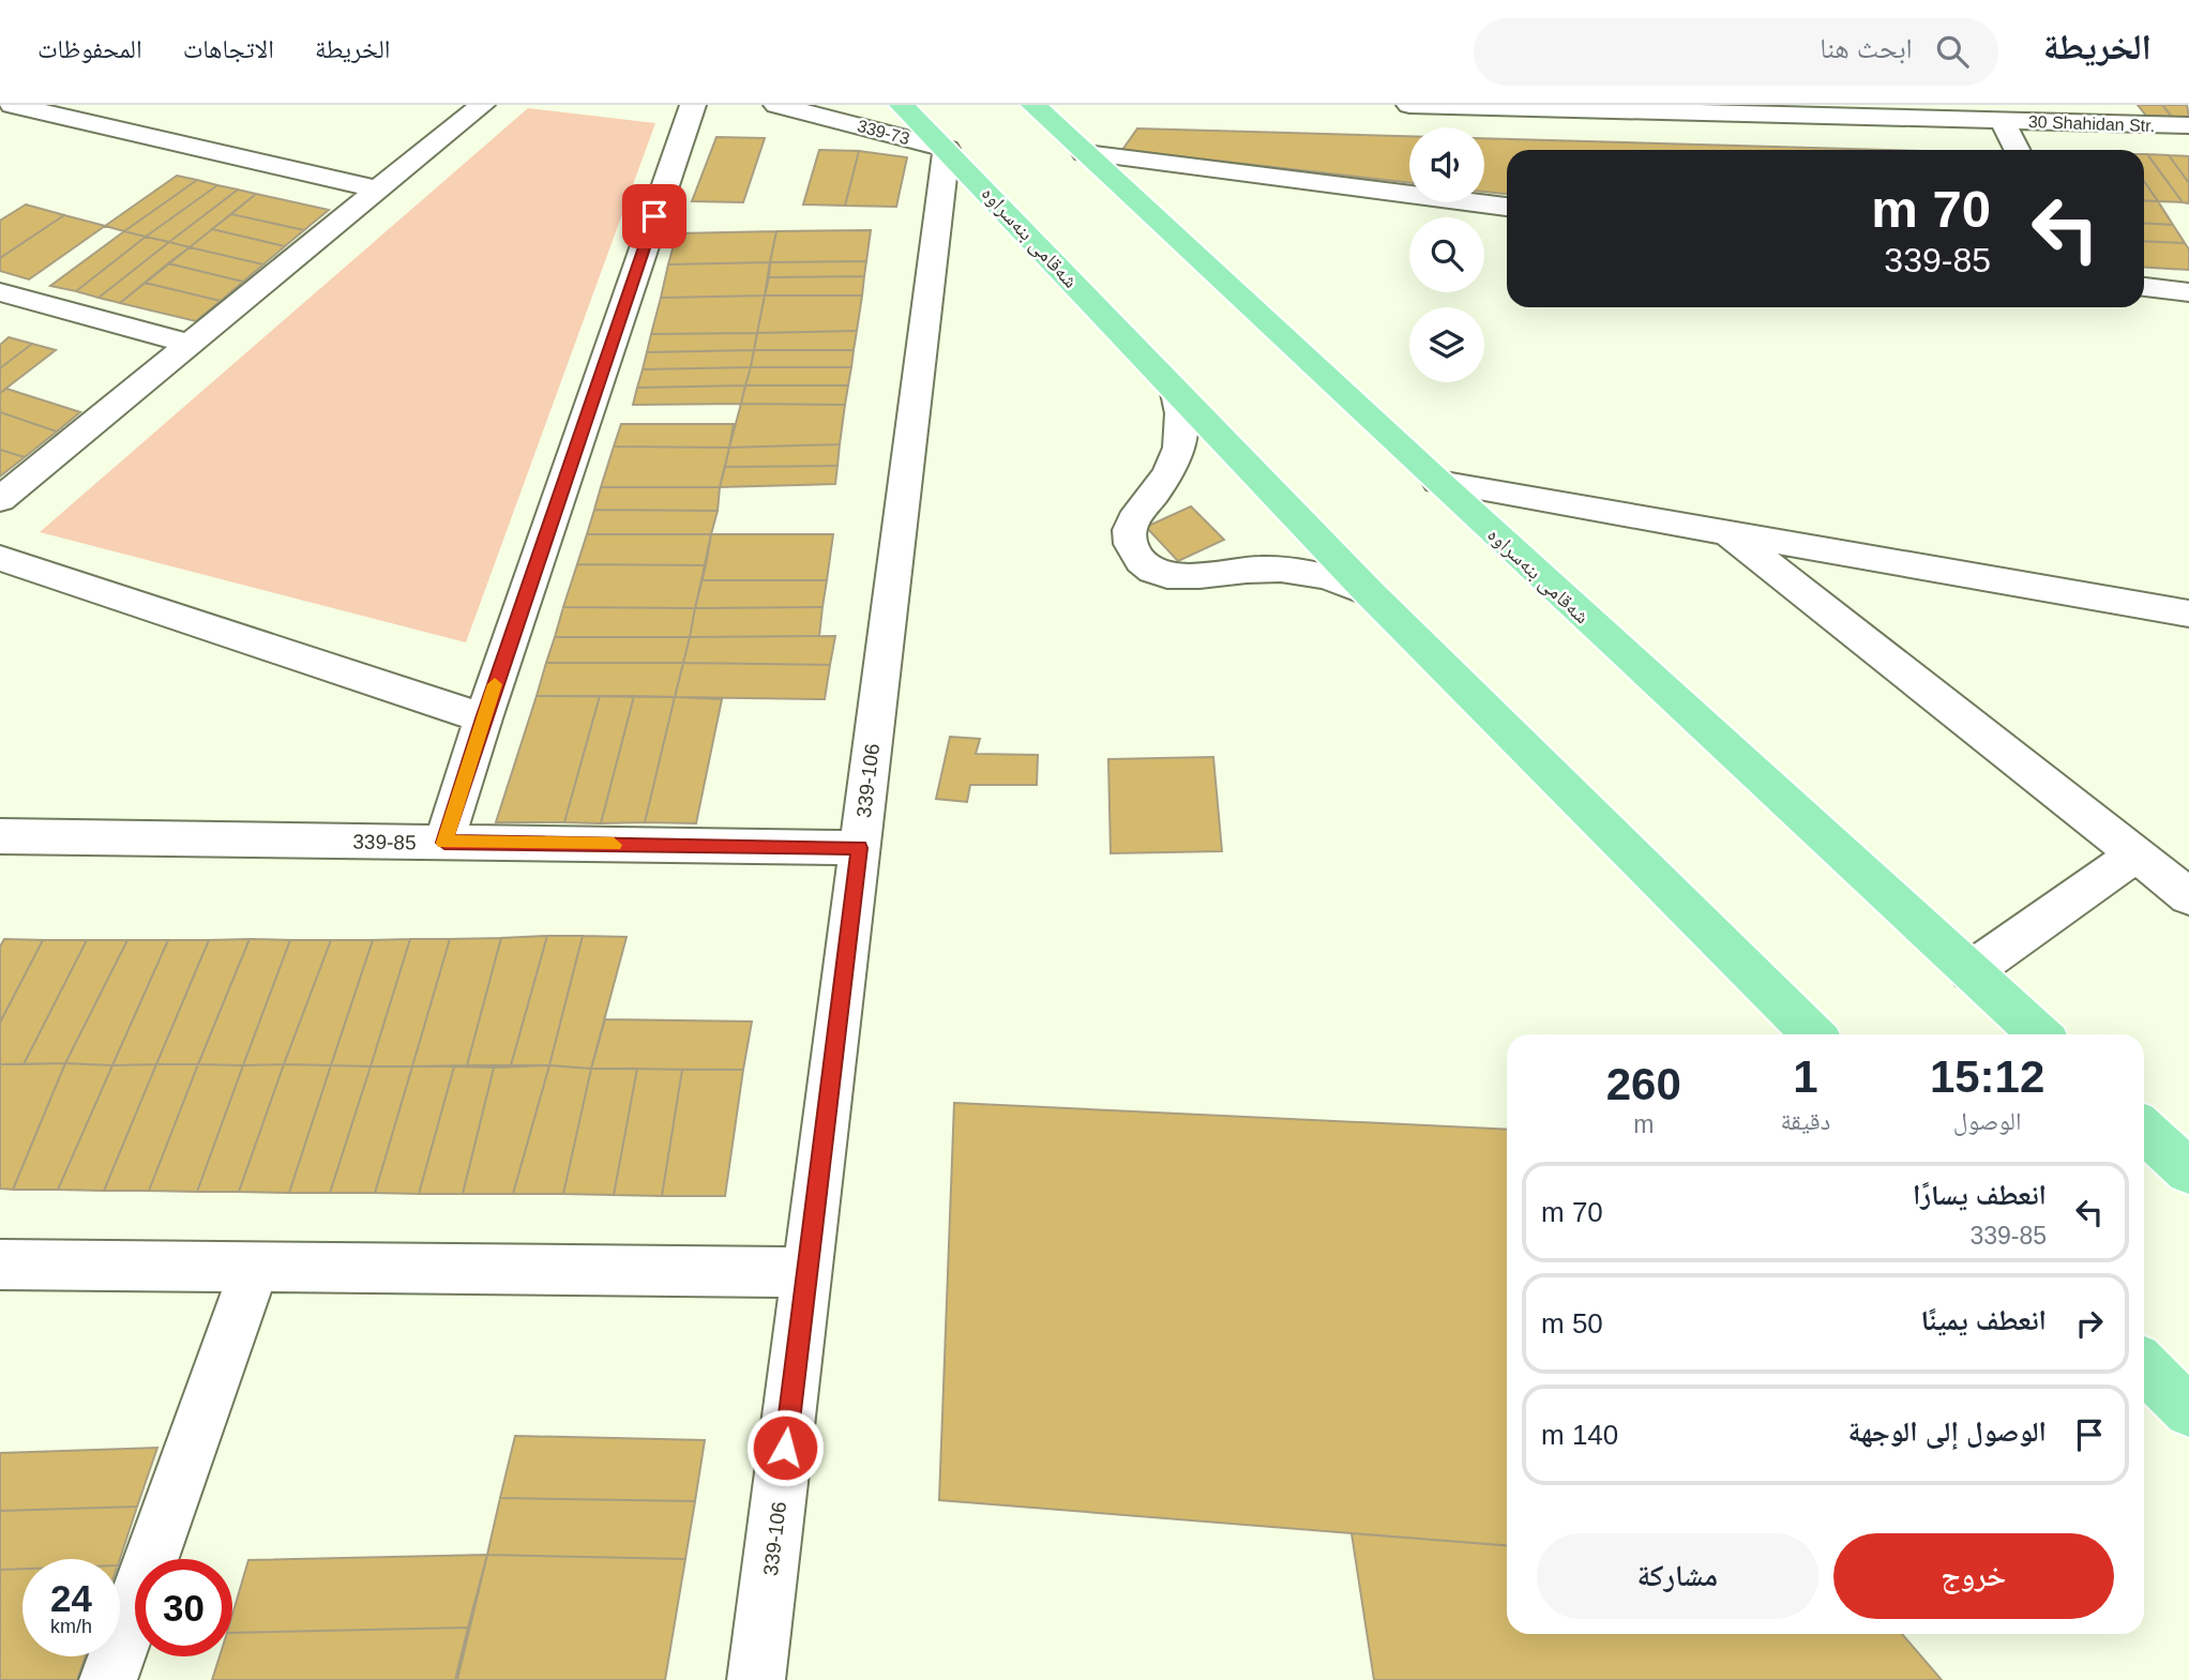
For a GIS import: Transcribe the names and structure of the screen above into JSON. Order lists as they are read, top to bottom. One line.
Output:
{"streets":{"main road":["شەقامی بنەسراوە"],"street":["30 Shahidan Str.","339-73","339-106","339-85"]},"crossings":[["339-73","شەقامی بنەسراوە"],["339-73","339-106"],["شەقامی بنەسراوە","339-106"],["339-106","339-85"]],"page":{"header":"الخريطة","search":"ابحث هنا","nav":["الخريطة","الاتجاهات","المحفوظات"],"turn":["70 m","339-85"],"eta":["15:12","الوصول","1","دقيقة","260","m"],"list":[{"name":"انعطف يسارًا","note":"339-85","value":"70 m"},{"name":"انعطف يمينًا","value":"50 m"},{"name":"الوصول إلى الوجهة","value":"140 m"}],"buttons":["خروج","مشاركة"],"speed":"24 km/h","limit":"30"}}
